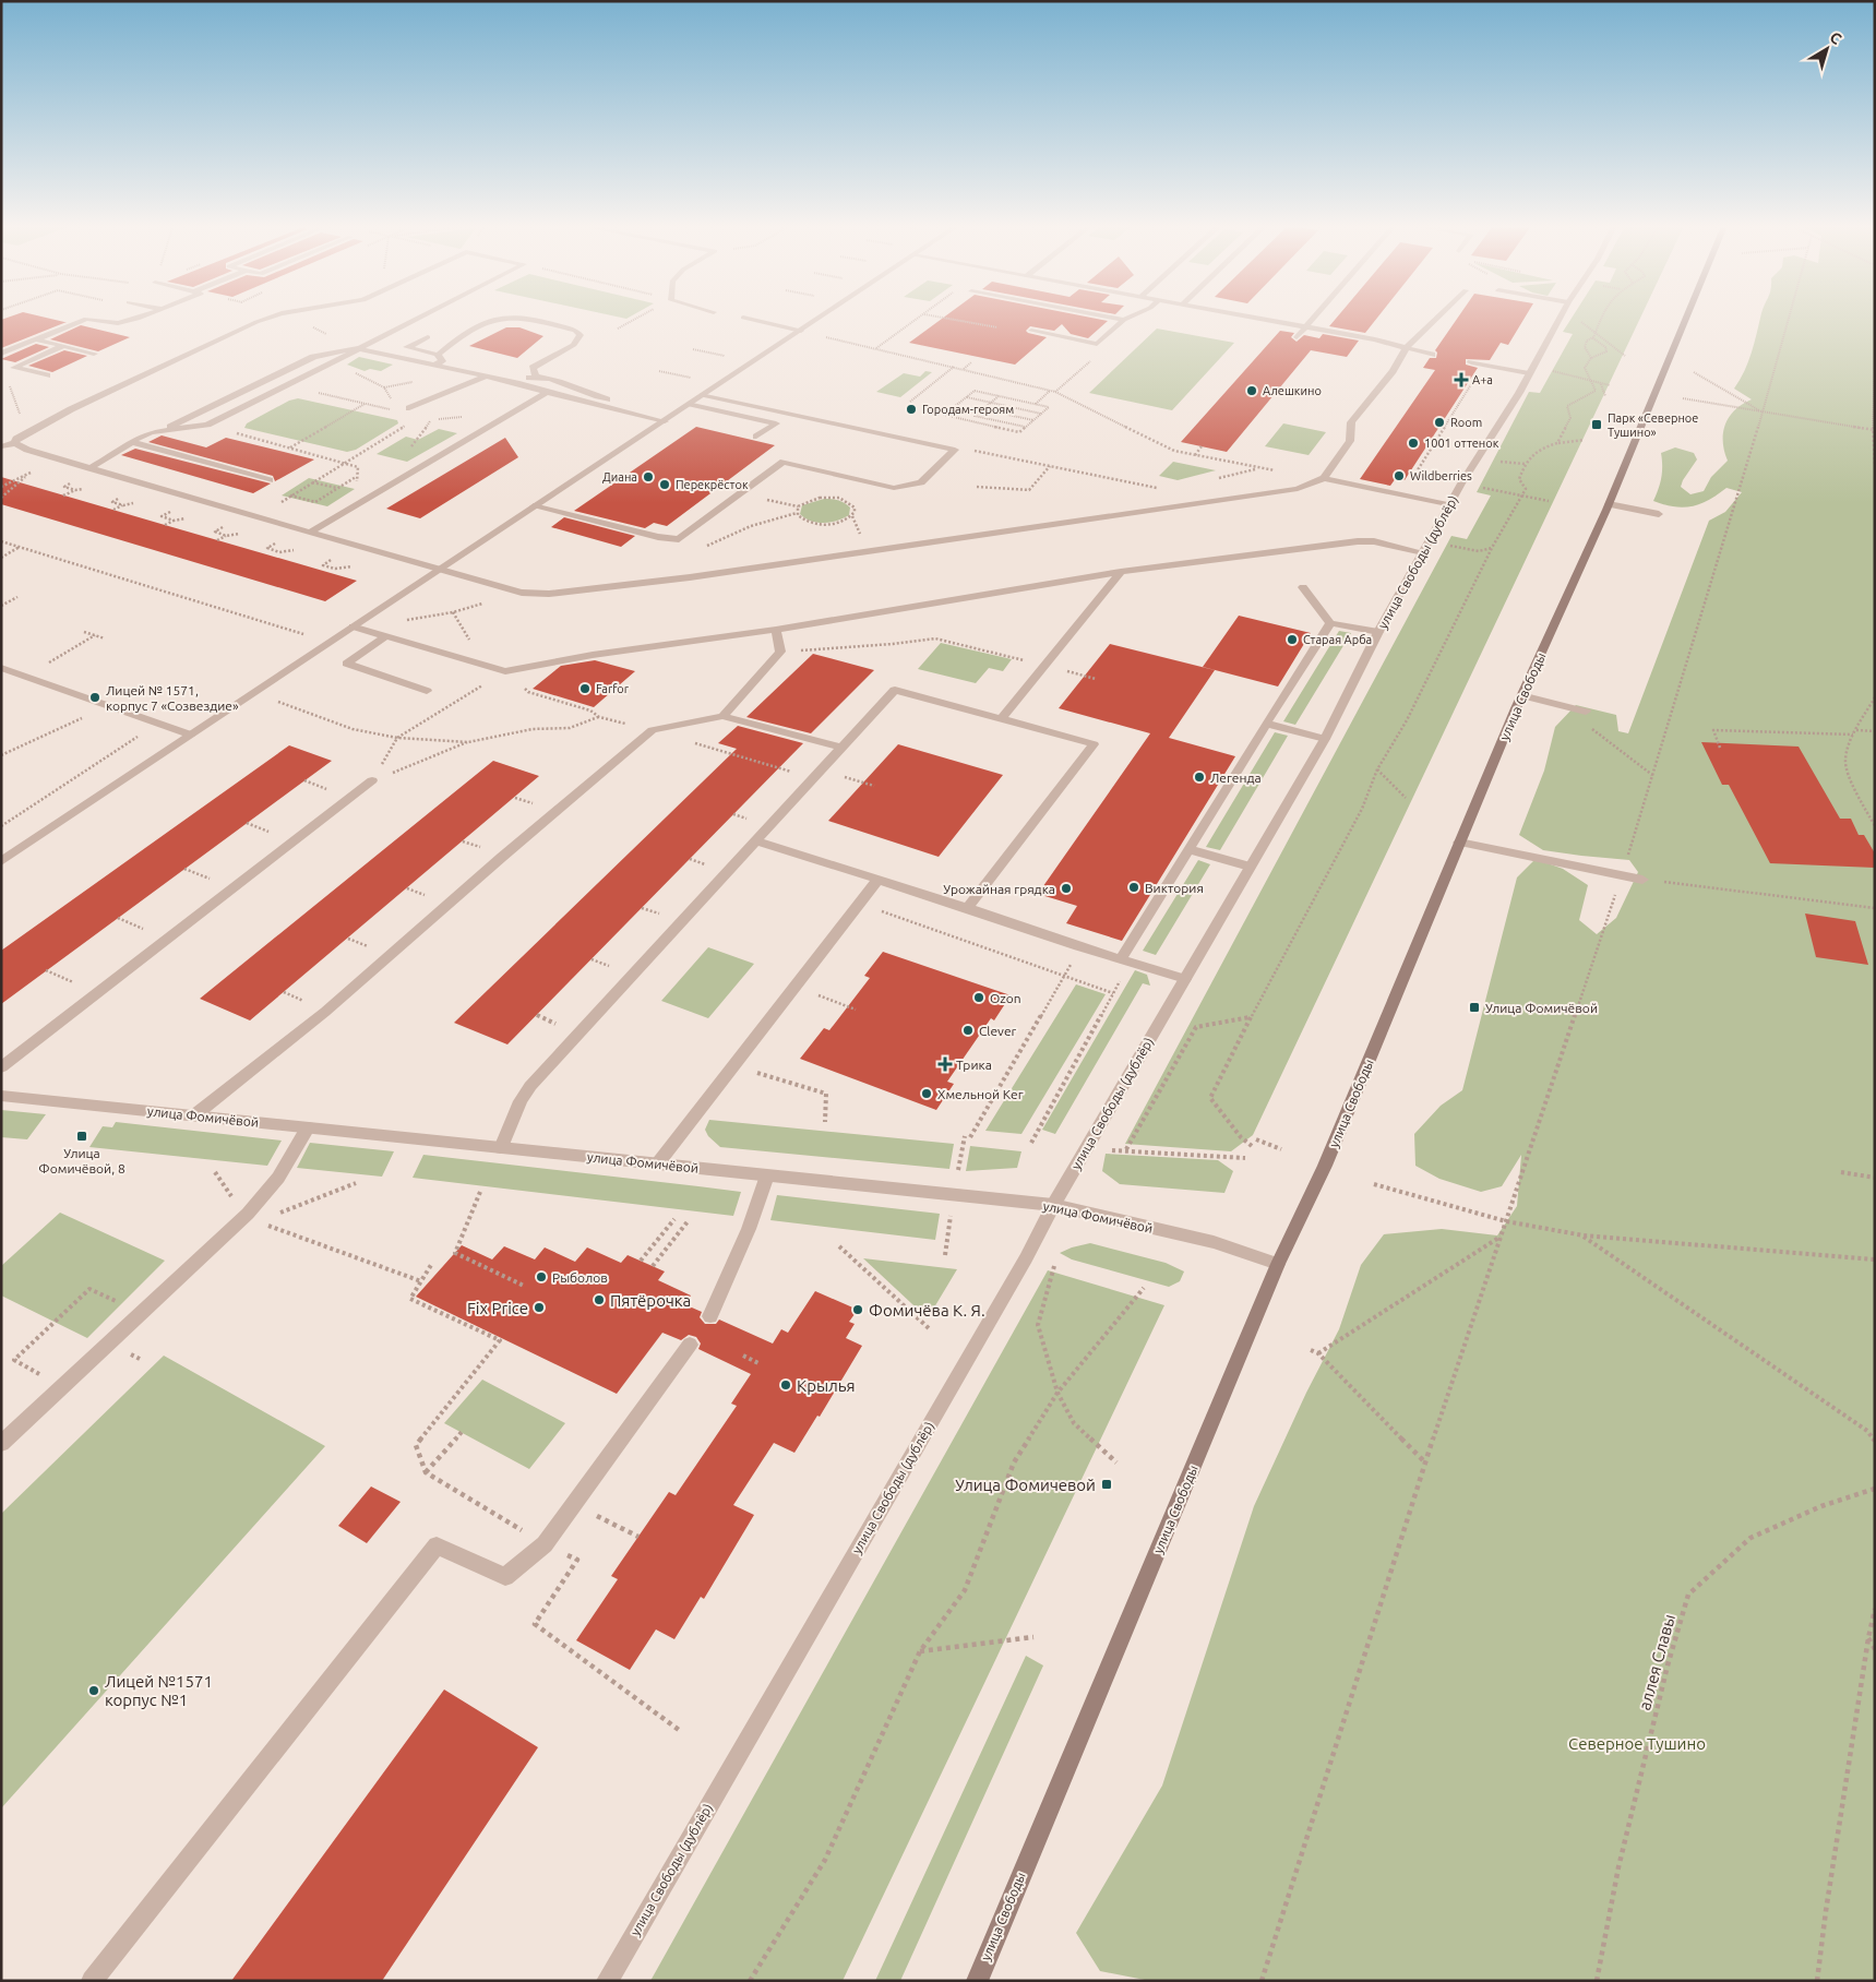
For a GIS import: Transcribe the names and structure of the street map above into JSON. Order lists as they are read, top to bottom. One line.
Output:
{"streets":{"main road":["улица Свободы"],"street":["улица Свободы (дублёр)","улица Фомичёвой"],"path":["аллея Славы"]},"crossings":[["улица Свободы (дублёр)","улица Фомичёвой"],["улица Свободы","улица Фомичёвой"]],"parks":["Северное Тушино"],"places":{"health":["А+а","Трика"],"other":["Алешкино","Городам-героям","Room","1001 оттенок","Wildberries","Диана","Перекрёсток","Старая Арба","Farfor","Лицей № 1571, корпус 7 «Созвездие»","Легенда","Виктория","Урожайная грядка","Ozon","Clever","Хмельной Кег","Рыболов","Пятёрочка","Fix Price","Фомичёва К. Я.","Крылья","Лицей №1571 корпус №1"],"transit":["Парк «Северное Тушино»","Улица Фомичёвой","Улица Фомичёвой, 8","Улица Фомичевой"]},"north":"top right"}
